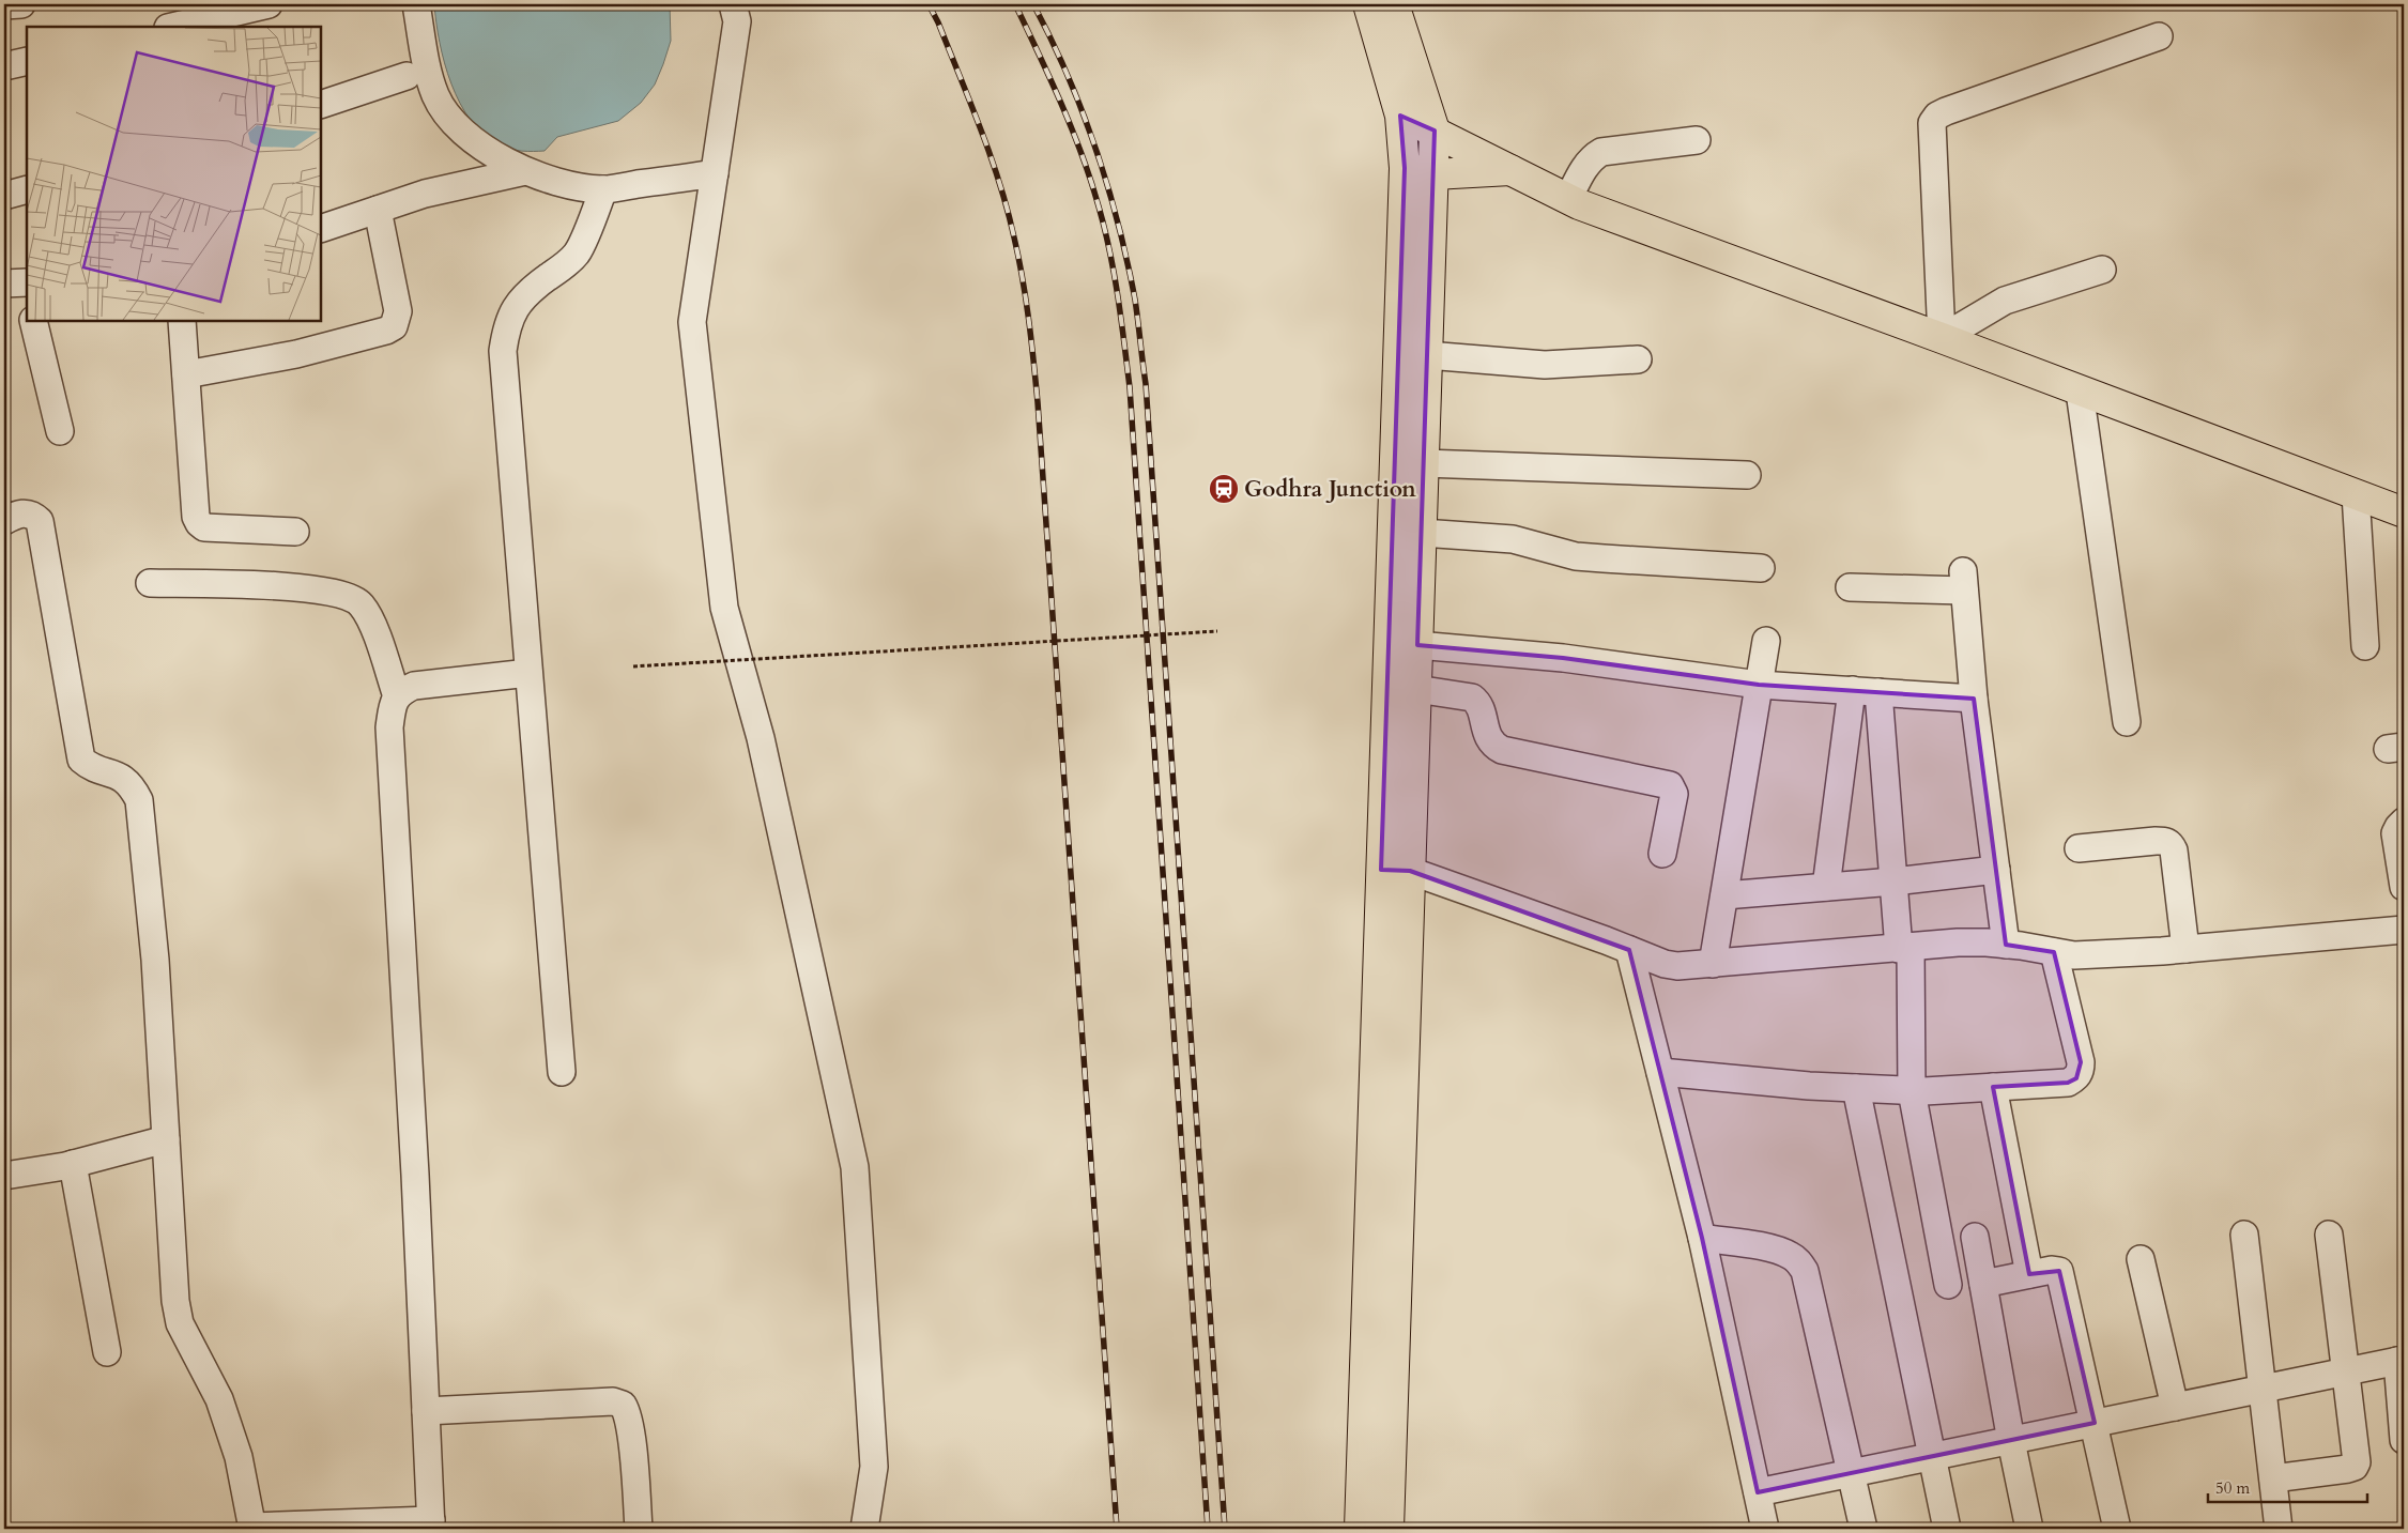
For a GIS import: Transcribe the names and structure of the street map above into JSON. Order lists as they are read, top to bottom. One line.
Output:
{"places":{"station":["Godhra Junction"]},"scale_bar":"50 m"}
